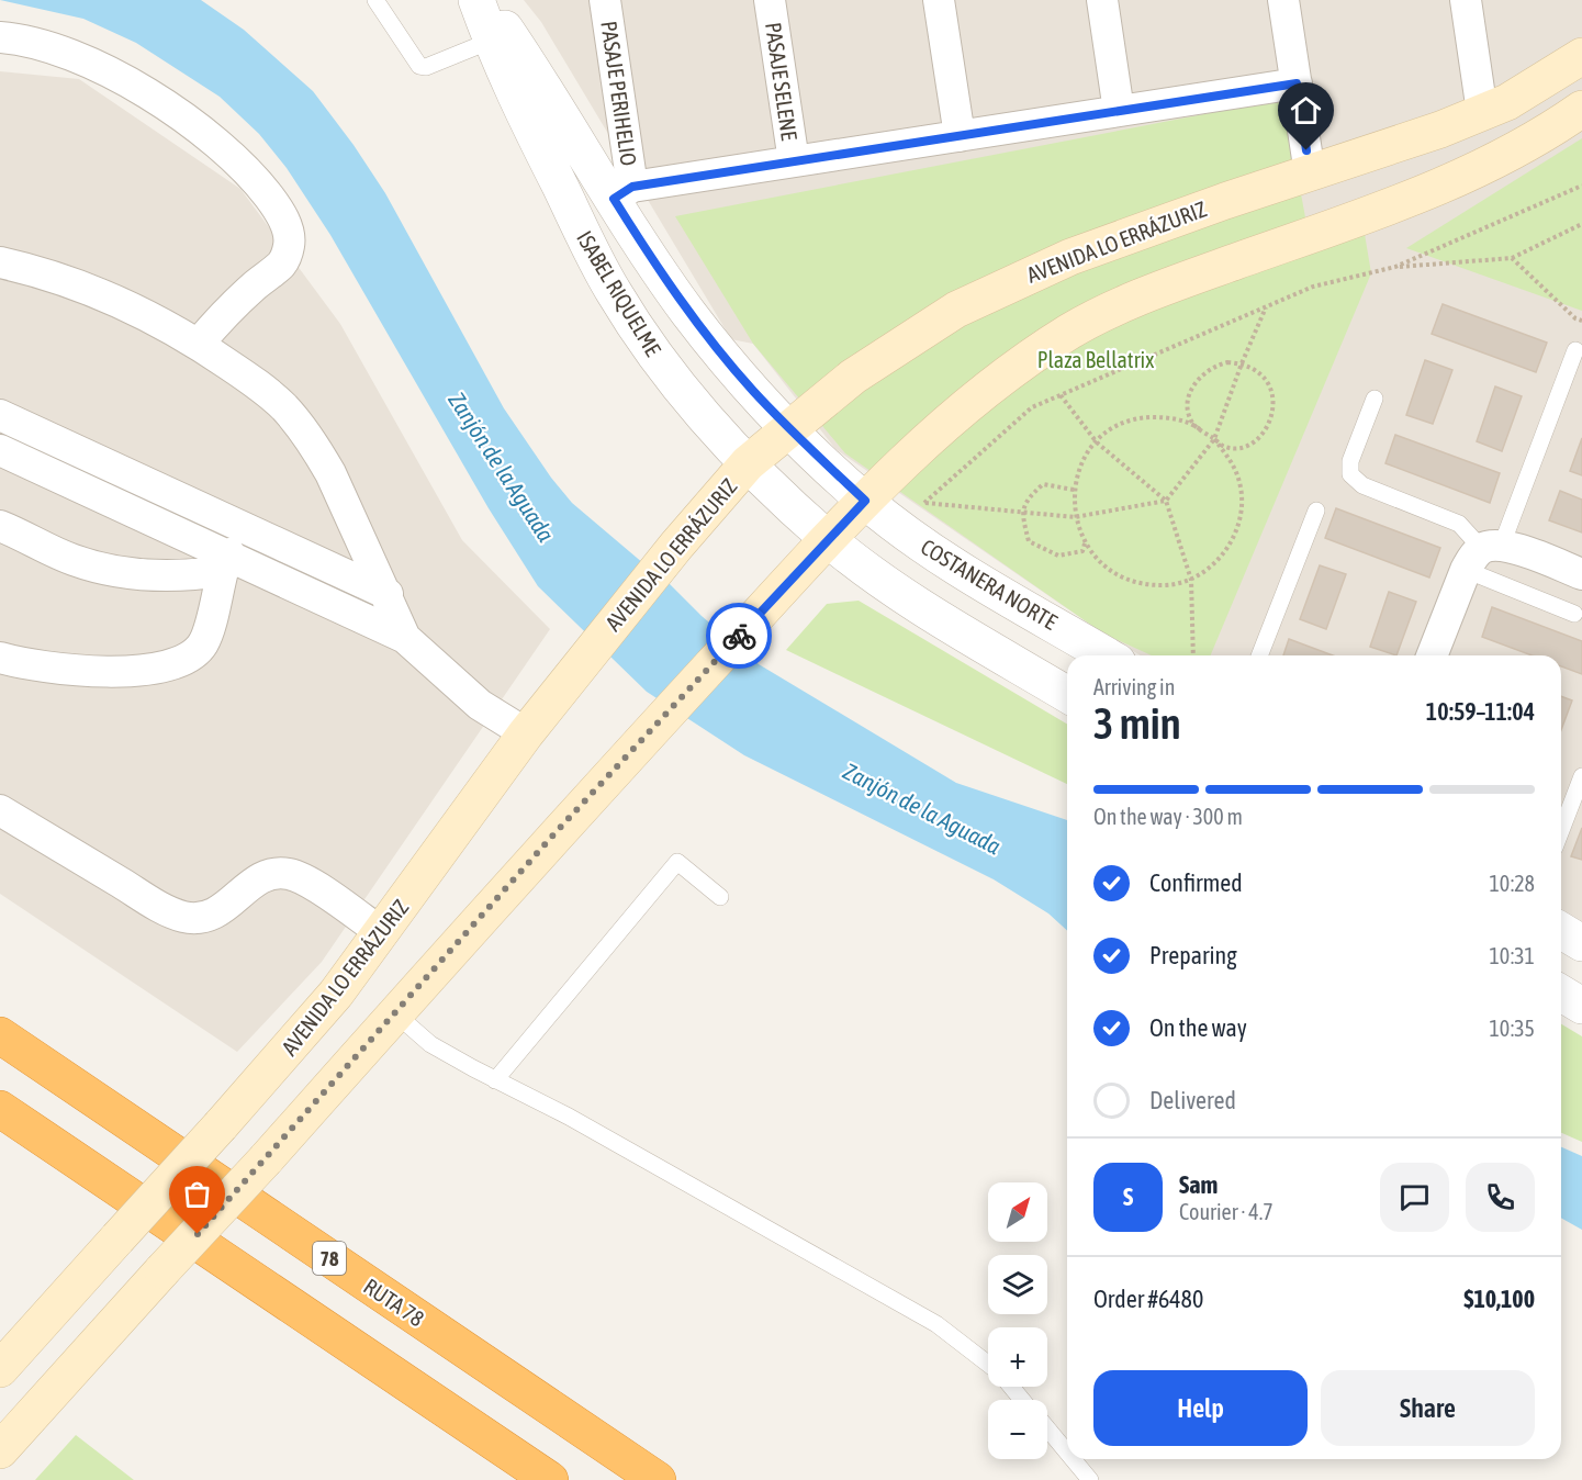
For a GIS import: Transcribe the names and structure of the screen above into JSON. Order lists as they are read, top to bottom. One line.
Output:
{"streets":{"highway":["78","RUTA 78"],"main road":["AVENIDA LO ERRÁZURIZ"],"street":["PASAJE SELENE","PASAJE PERIHELIO","ISABEL RIQUELME","COSTANERA NORTE"]},"crossings":[["PASAJE PERIHELIO","ISABEL RIQUELME"],["AVENIDA LO ERRÁZURIZ","ISABEL RIQUELME"],["ISABEL RIQUELME","COSTANERA NORTE"]],"water":["Zanjón de la Aguada"],"parks":["Plaza Bellatrix"],"north":"top right","page":{"heading":["3 min","Arriving in","10:59–11:04"],"panel":["Sam","Courier · 4.7","Order #6480","$10,100"],"bar":"On the way · 300 m","list":[["Confirmed","10:28"],["Preparing","10:31"],["On the way","10:35"],"Delivered"],"round":"S","map_buttons":["+","−"],"buttons":["Help","Share"]}}
